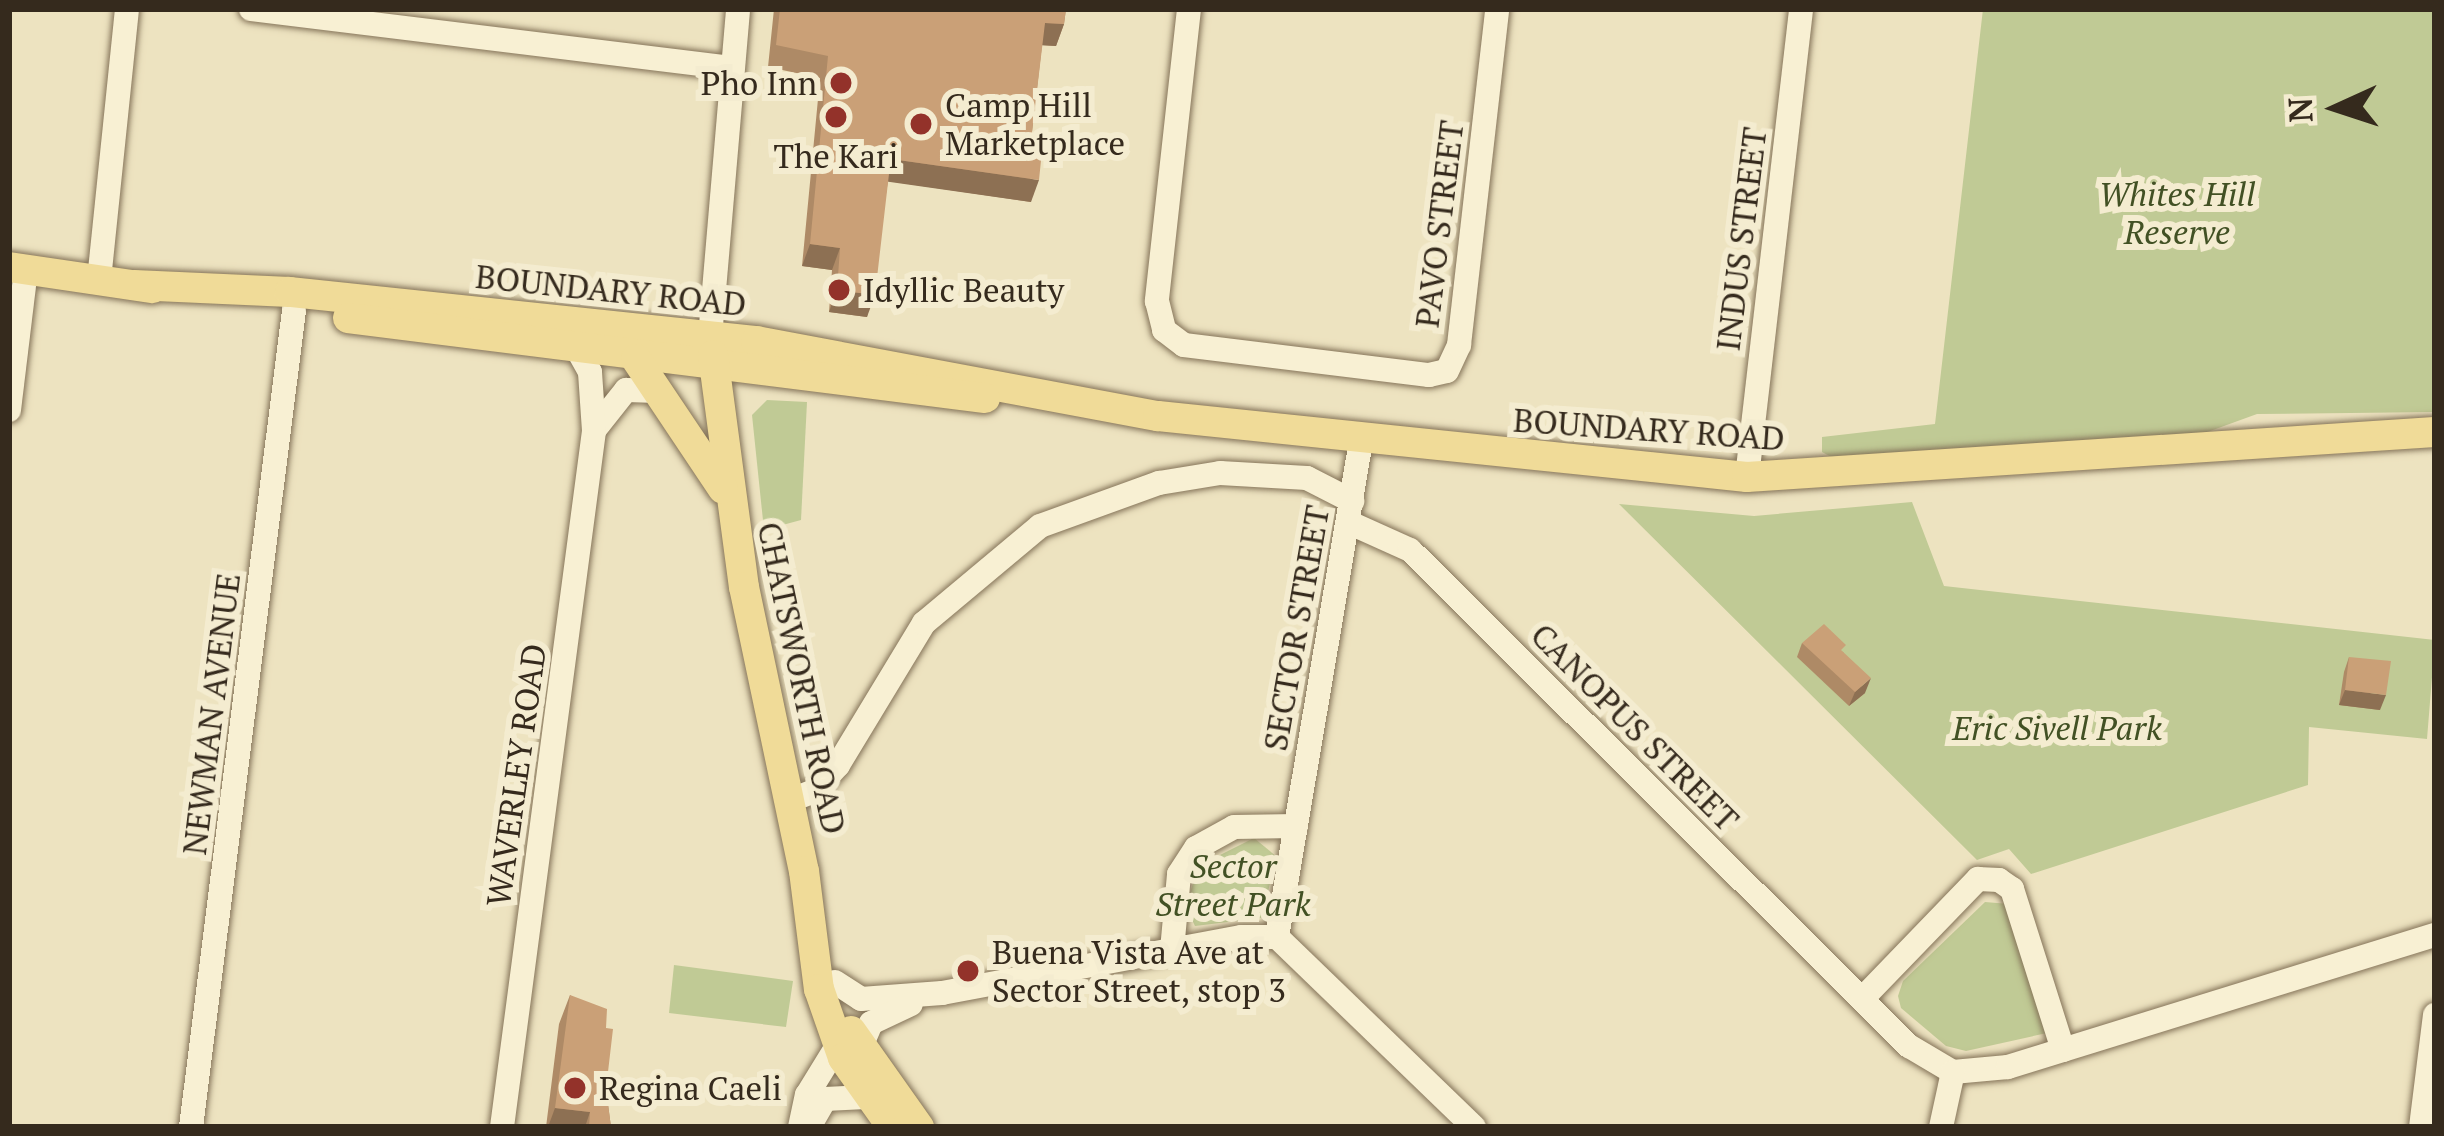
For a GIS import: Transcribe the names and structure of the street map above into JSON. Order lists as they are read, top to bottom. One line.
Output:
{"streets":{"main road":["BOUNDARY ROAD","CHATSWORTH ROAD"],"street":["PAVO STREET","INDUS STREET","SECTOR STREET","NEWMAN AVENUE","CANOPUS STREET","WAVERLEY ROAD"]},"crossings":[["INDUS STREET","BOUNDARY ROAD"],["BOUNDARY ROAD","SECTOR STREET"],["BOUNDARY ROAD","CHATSWORTH ROAD"],["BOUNDARY ROAD","NEWMAN AVENUE"],["BOUNDARY ROAD","WAVERLEY ROAD"],["SECTOR STREET","CANOPUS STREET"],["CHATSWORTH ROAD","CANOPUS STREET"]],"parks":["Whites Hill Reserve","Eric Sivell Park","Sector Street Park"],"places":["Pho Inn","The Kari","Camp Hill Marketplace","Idyllic Beauty","Buena Vista Ave at Sector Street, stop 3","Regina Caeli"],"north":"left"}
